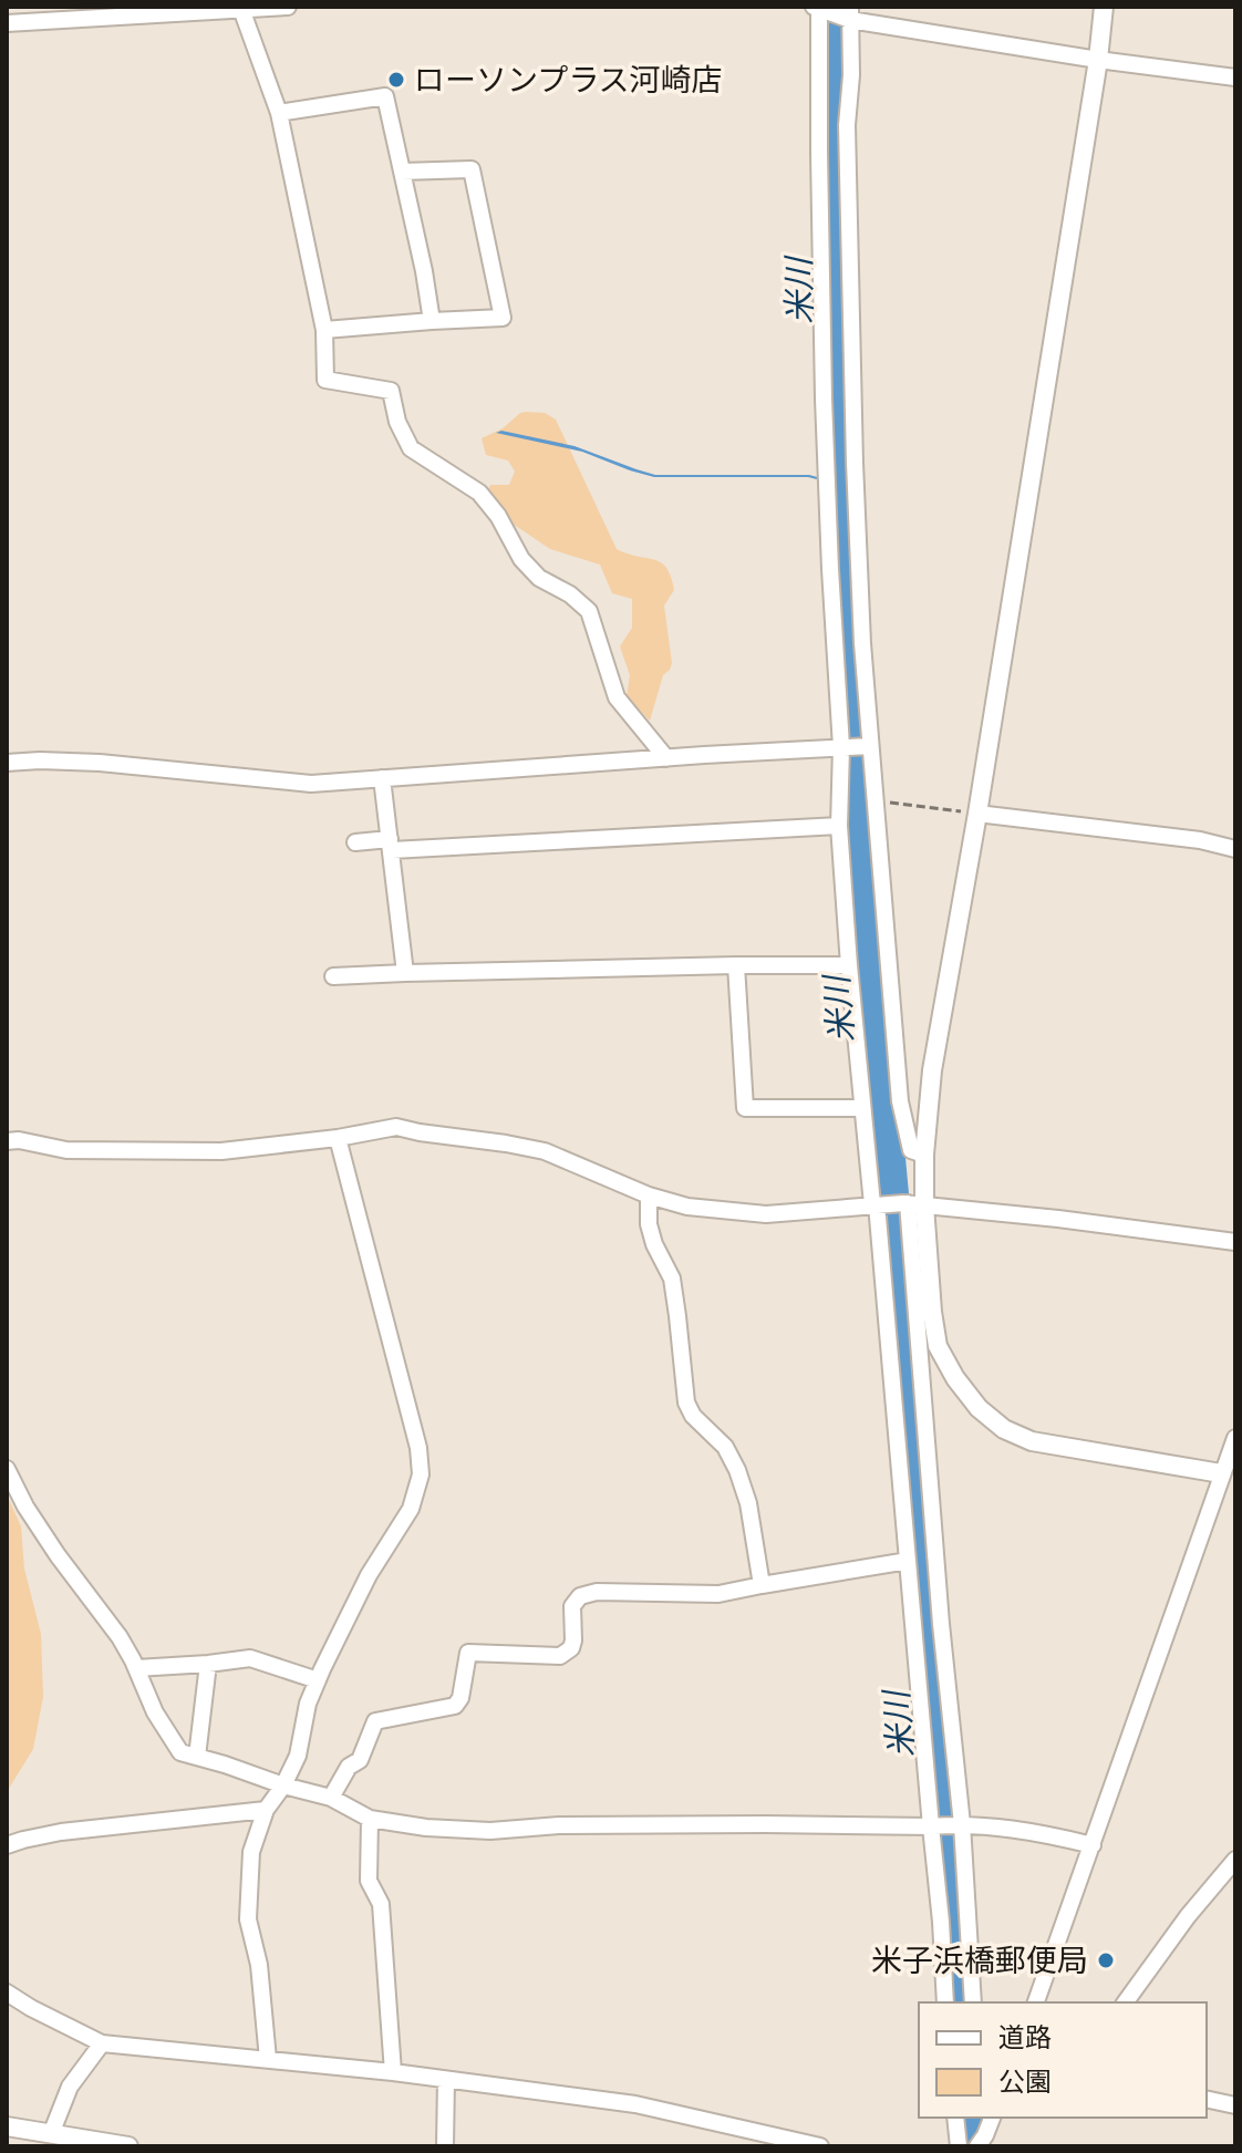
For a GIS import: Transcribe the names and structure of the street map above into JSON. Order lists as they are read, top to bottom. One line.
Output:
{"water":["米川"],"places":["ローソンプラス河崎店","米子浜橋郵便局"],"legend":["道路","公園"]}
